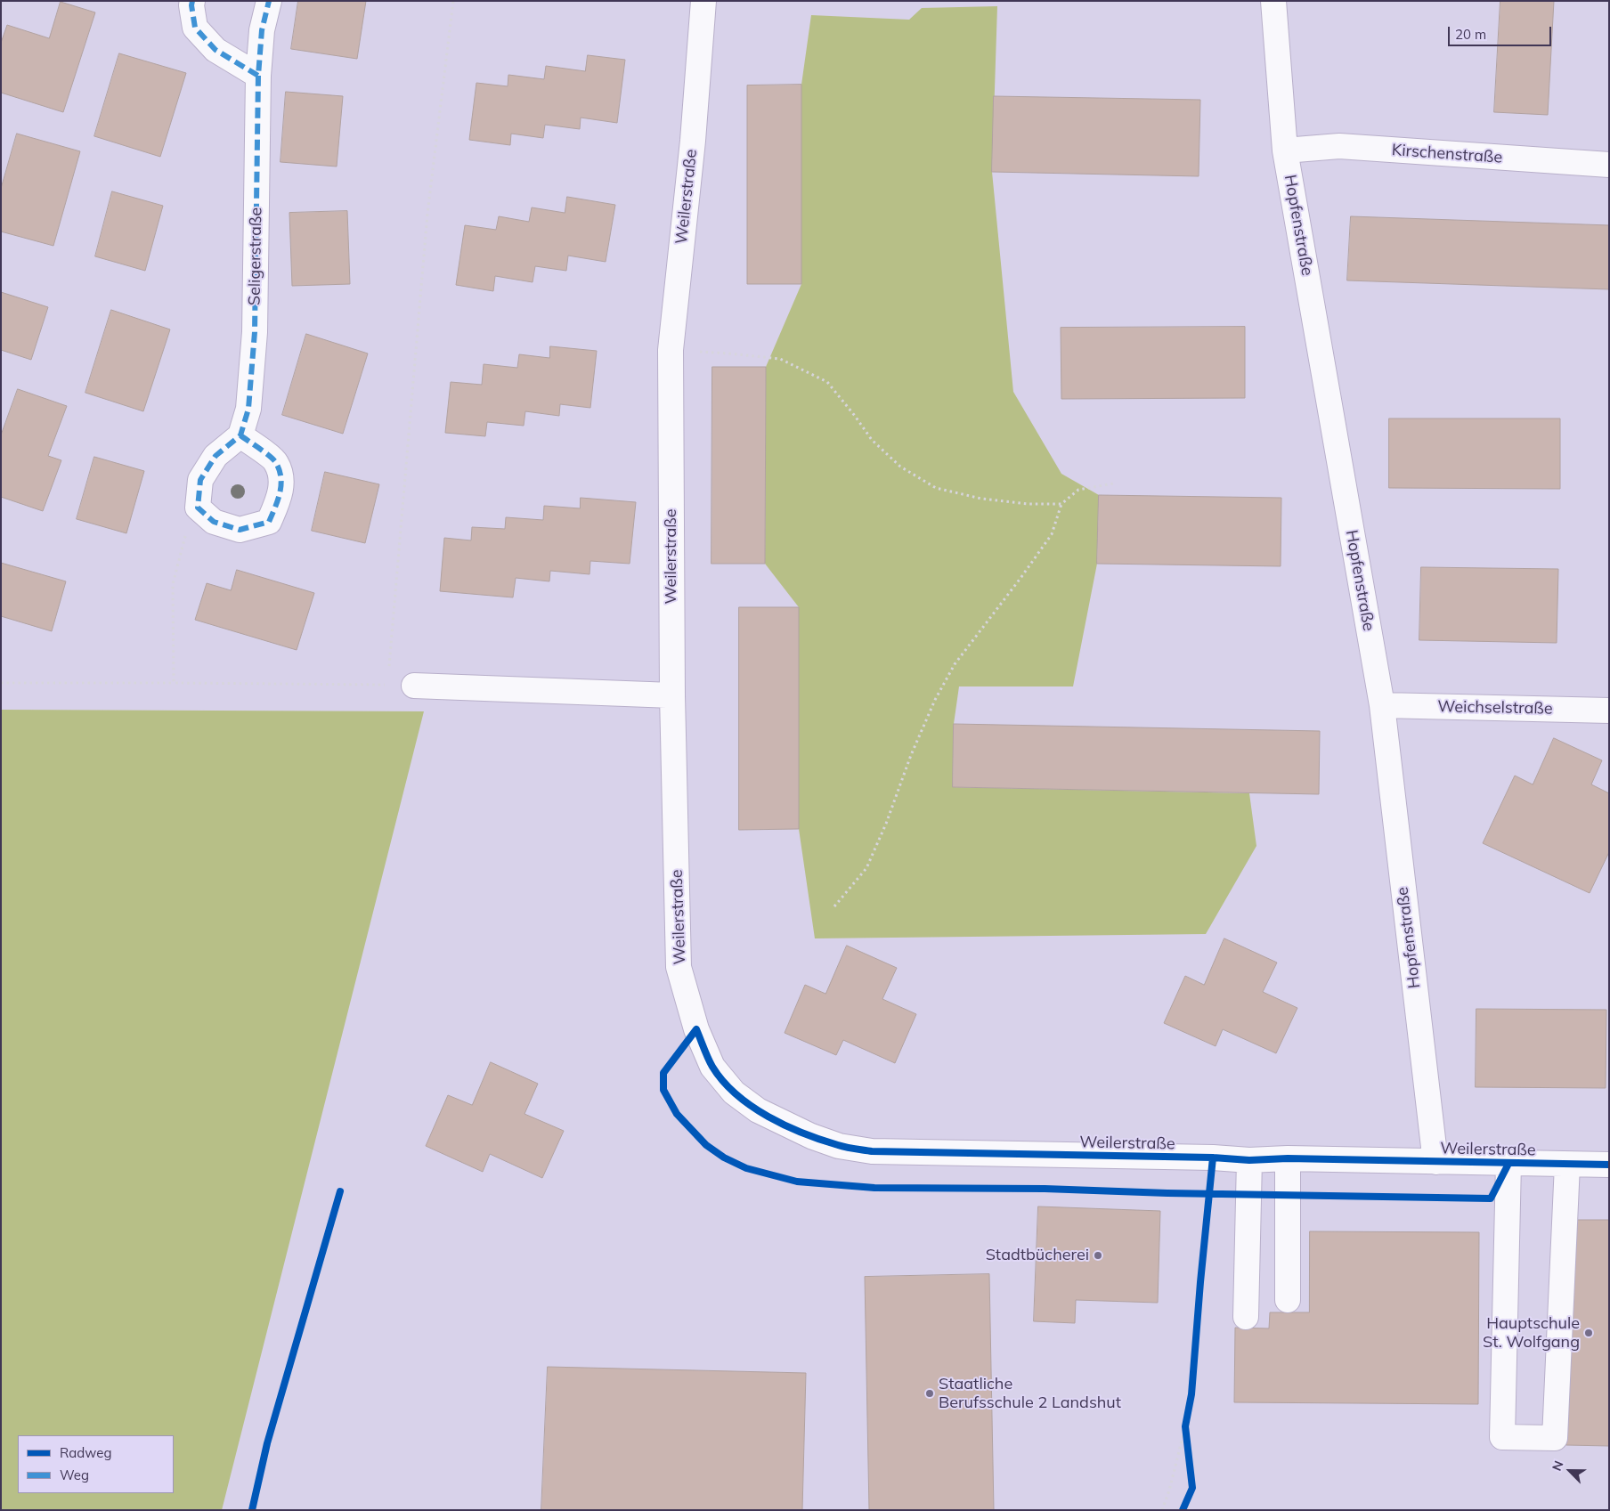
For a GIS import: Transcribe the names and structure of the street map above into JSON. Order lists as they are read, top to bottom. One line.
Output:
{"streets":{"street":["Kirschenstraße","Weilerstraße","Hopfenstraße","Seligerstraße","Weichselstraße"]},"crossings":[["Kirschenstraße","Hopfenstraße"],["Weilerstraße","Hopfenstraße"],["Hopfenstraße","Weichselstraße"]],"places":["Stadtbücherei","Hauptschule St. Wolfgang","Staatliche Berufsschule 2 Landshut"],"legend":["Radweg","Weg"],"scale_bar":"20 m","north":"top left"}
